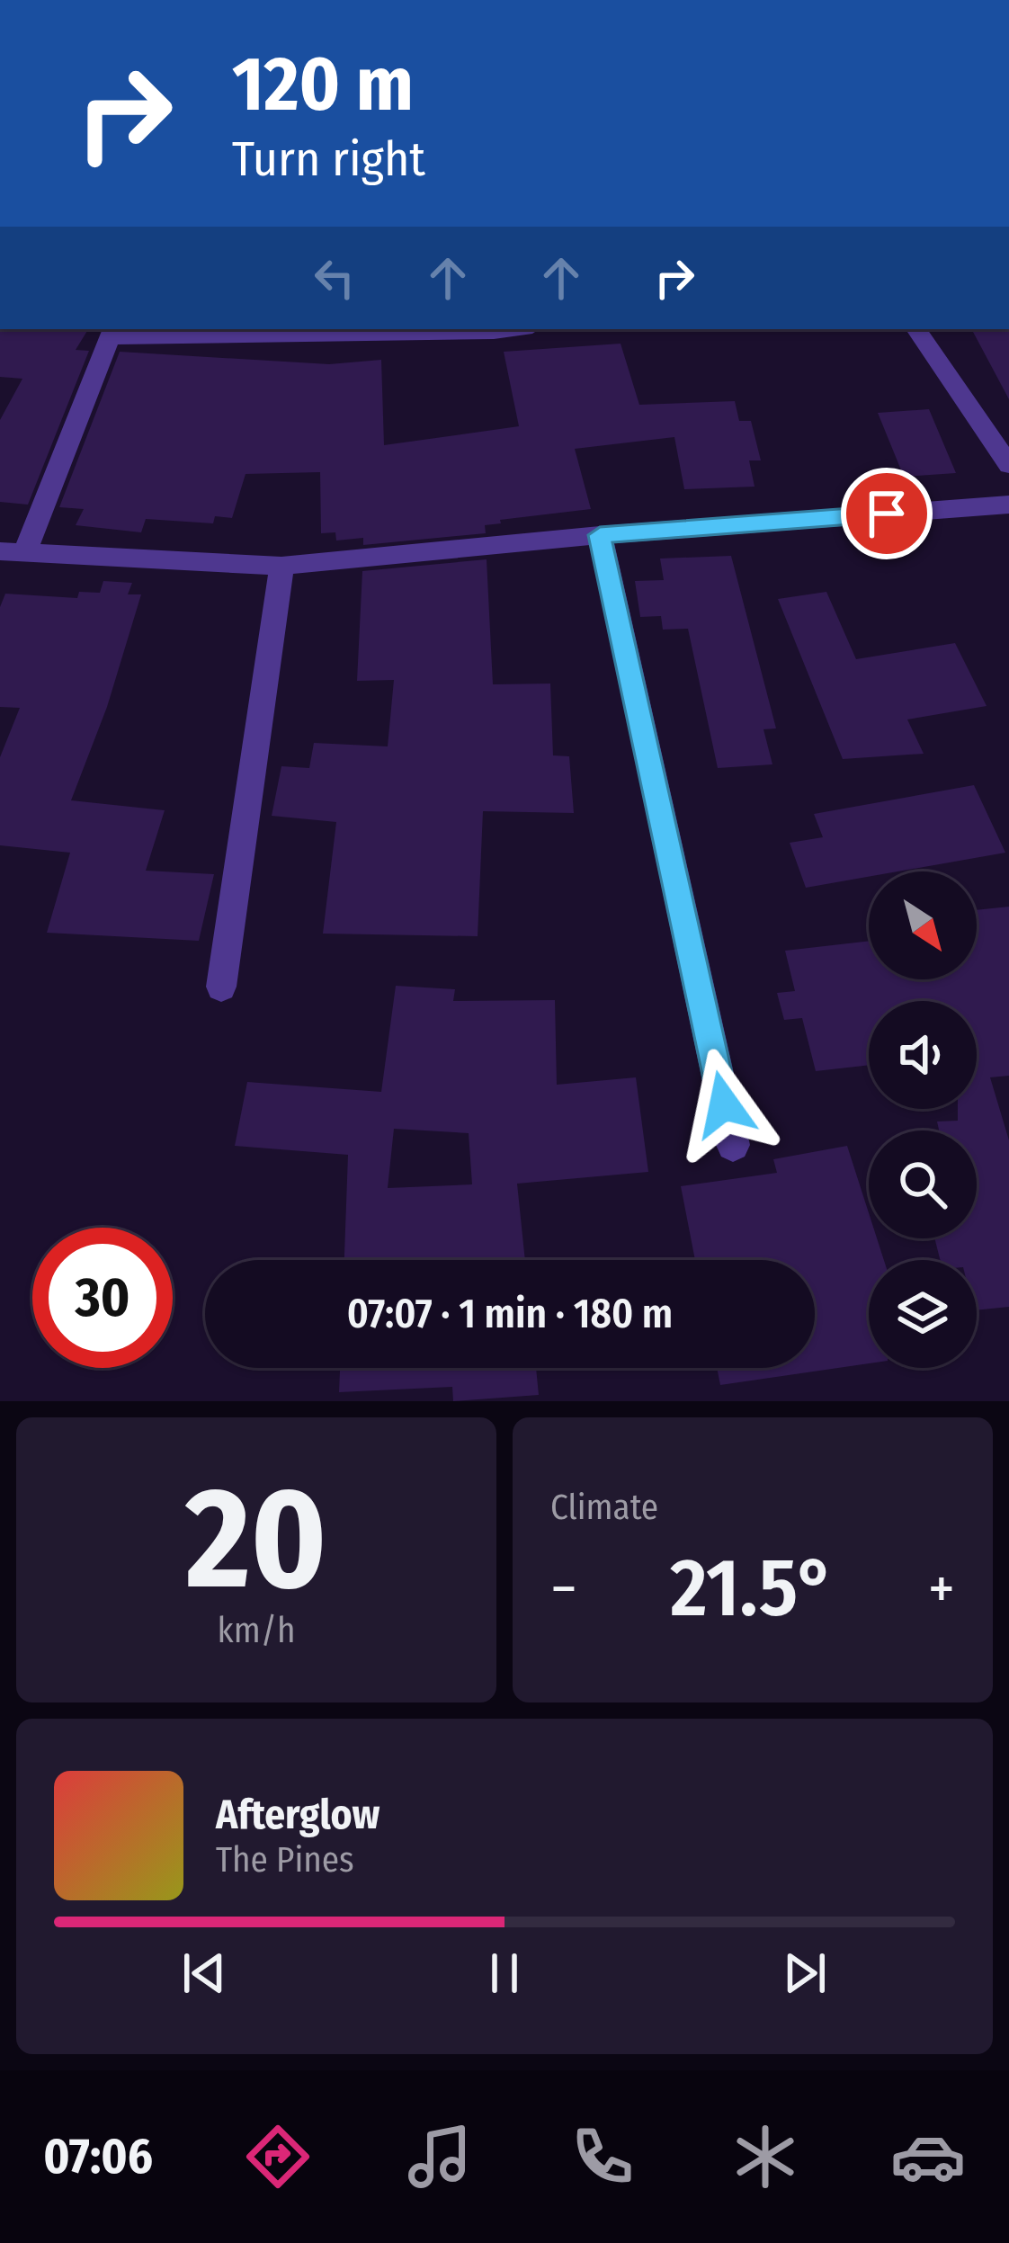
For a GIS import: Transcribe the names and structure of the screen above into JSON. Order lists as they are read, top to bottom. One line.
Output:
{"north":"bottom right","page":{"turn":["120 m","Turn right"],"limit":"30","trip":"07:07 · 1 min · 180 m","tile":[["20","km/h"],"Climate"],"heat":["−","21.5°","+"],"song":["Afterglow","The Pines"],"tabs":"07:06"}}
